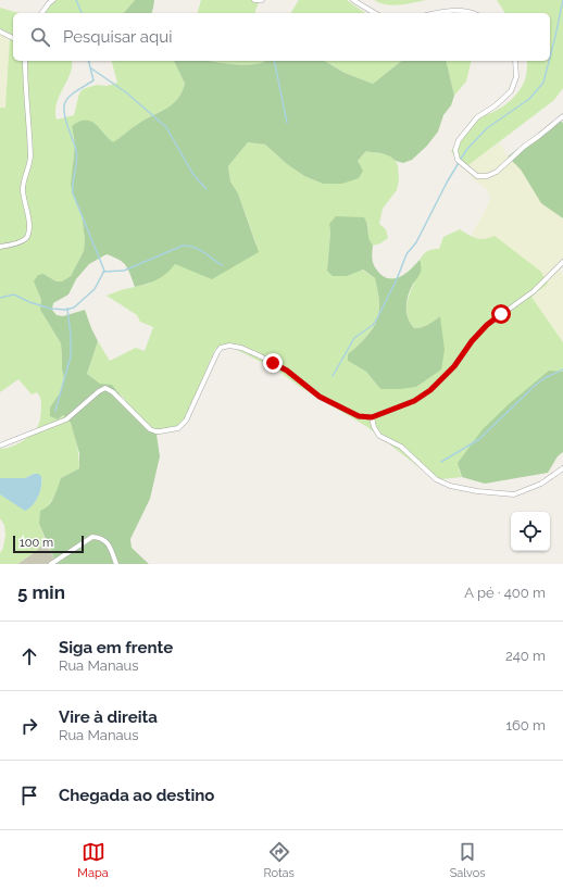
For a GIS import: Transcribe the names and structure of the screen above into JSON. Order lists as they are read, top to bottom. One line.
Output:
{"scale_bar":"100 m","page":{"search":"Pesquisar aqui","scale":"100 m","heading":["5 min","A pé · 400 m"],"list":[["Siga em frente","Rua Manaus","240 m"],["Vire à direita","Rua Manaus","160 m"],"Chegada ao destino"],"nav":["Mapa","Rotas","Salvos"]}}
